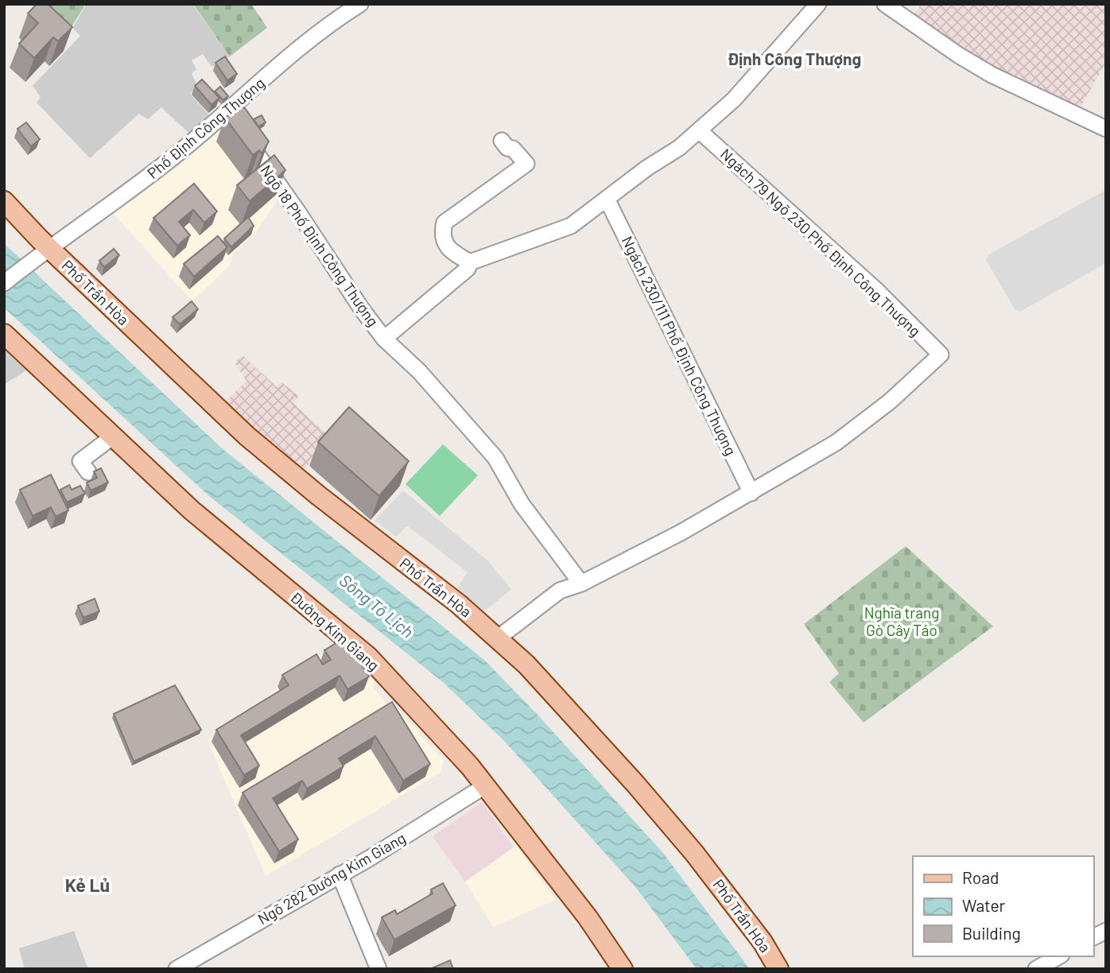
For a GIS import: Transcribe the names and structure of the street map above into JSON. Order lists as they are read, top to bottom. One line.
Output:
{"streets":{"main road":["Phố Trần Hòa","Đường Kim Giang"],"street":["Phố Định Công Thượng","Ngách 79 Ngõ 230 Phố Định Công Thượng","Ngõ 18 Phố Định Công Thượng","Ngách 230/111 Phố Định Công Thượng","Ngõ 282 Đường Kim Giang"]},"crossings":[["Phố Định Công Thượng","Ngõ 18 Phố Định Công Thượng"],["Phố Định Công Thượng","Phố Trần Hòa"],["Ngách 79 Ngõ 230 Phố Định Công Thượng","Ngách 230/111 Phố Định Công Thượng"],["Đường Kim Giang","Ngõ 282 Đường Kim Giang"]],"districts":["Định Công Thượng","Kẻ Lủ"],"water":["Sông Tô Lịch"],"parks":["Nghĩa trang Gò Cây Táo"],"legend":["Road","Water","Building"]}
